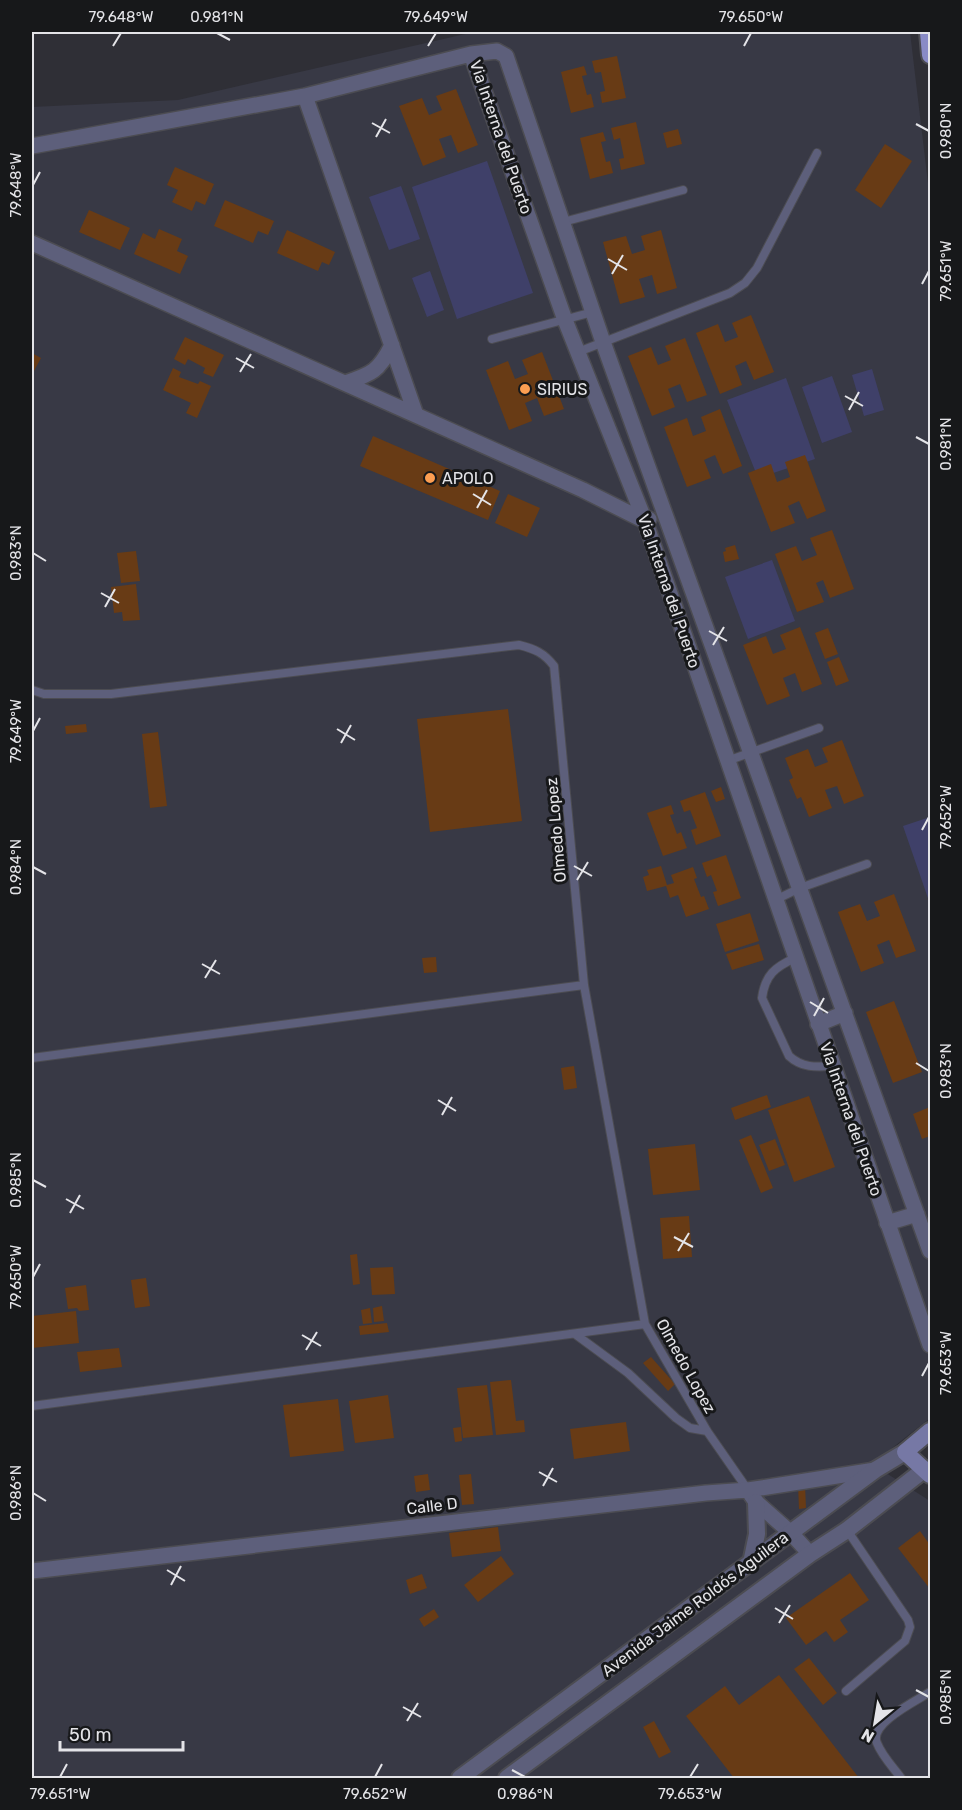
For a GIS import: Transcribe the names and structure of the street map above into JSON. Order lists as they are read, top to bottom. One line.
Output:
{"streets":{"main road":["Avenida Jaime Roldós Aguilera"],"street":["Via Interna del Puerto","Calle D"],"lane":["Olmedo Lopez"]},"crossings":[["Olmedo Lopez","Calle D"],["Calle D","Avenida Jaime Roldós Aguilera"]],"places":["SIRIUS","APOLO"],"scale_bar":"50 m","north":"bottom left","coordinates":["79.648°W","0.981°N","79.649°W","79.650°W","0.980°N","79.651°W","0.983°N","79.652°W","0.984°N","0.985°N","79.653°W","0.986°N"]}
